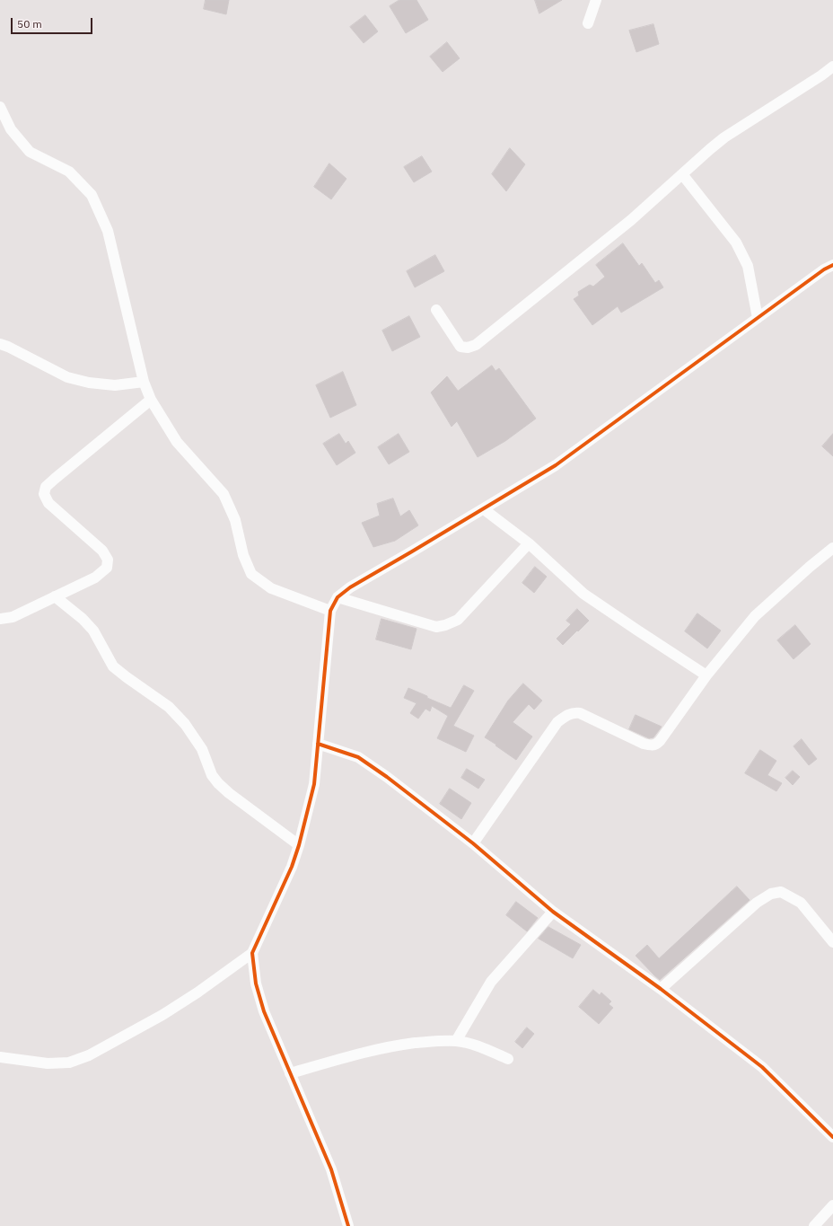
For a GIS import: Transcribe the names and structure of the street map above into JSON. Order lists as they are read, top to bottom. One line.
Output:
{"scale_bar":"50 m"}
